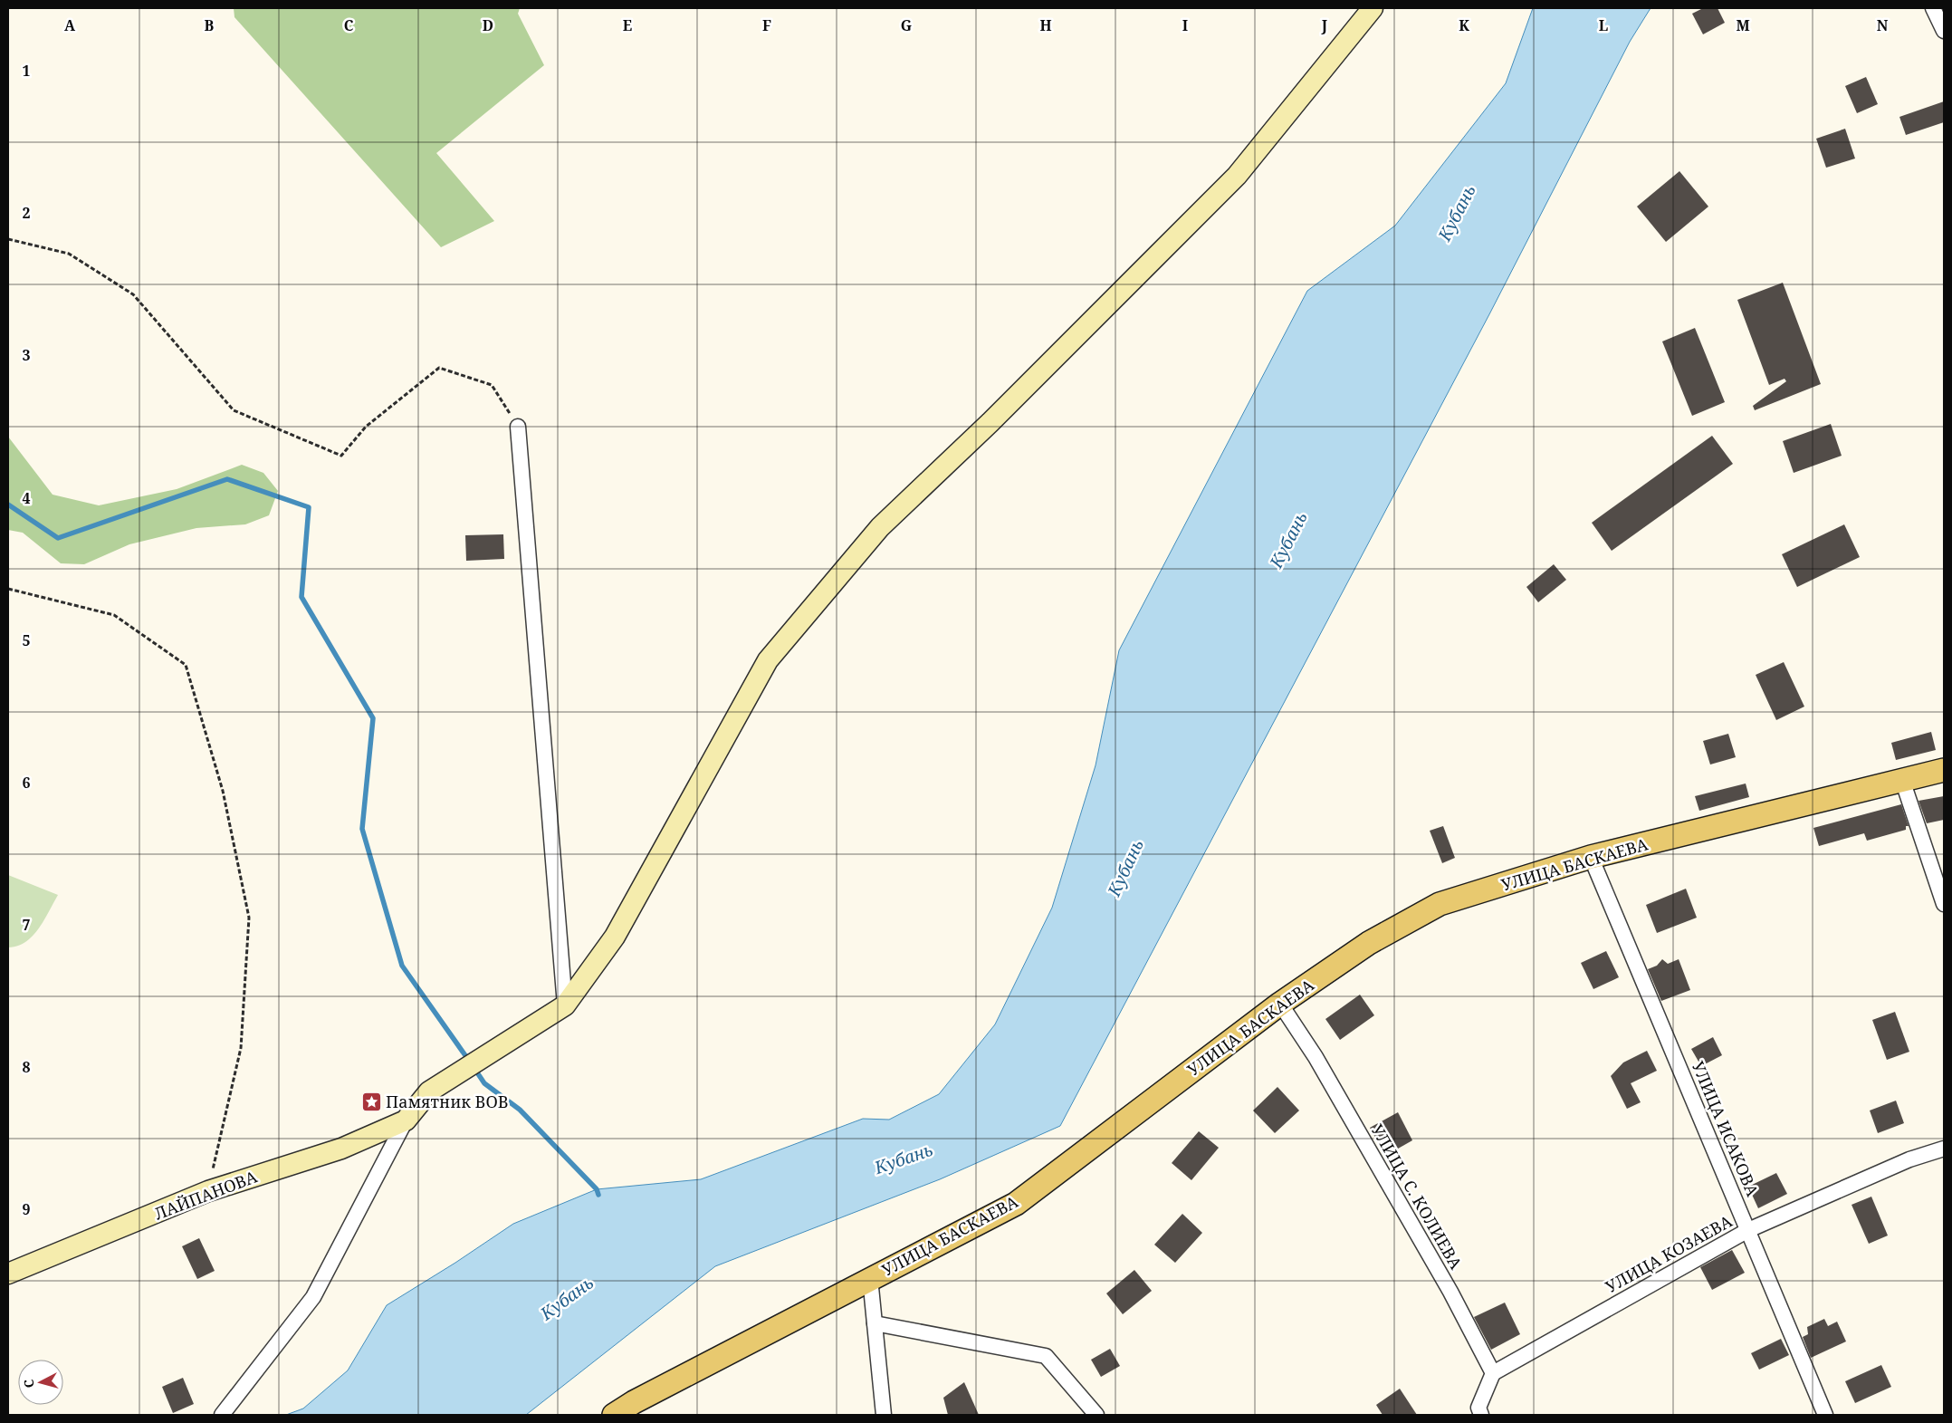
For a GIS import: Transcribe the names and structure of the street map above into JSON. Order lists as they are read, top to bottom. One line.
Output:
{"streets":{"main road":["УЛИЦА БАСКАЕВА"],"street":["УЛИЦА ИСАКОВА","ЛАЙПАНОВА","УЛИЦА С. КОЛИЕВА","УЛИЦА КОЗАЕВА"]},"crossings":[["УЛИЦА БАСКАЕВА","УЛИЦА ИСАКОВА"],["УЛИЦА БАСКАЕВА","УЛИЦА С. КОЛИЕВА"],["УЛИЦА ИСАКОВА","УЛИЦА КОЗАЕВА"],["УЛИЦА С. КОЛИЕВА","УЛИЦА КОЗАЕВА"]],"water":["Кубань"],"places":{"place":["Памятник ВОВ"]},"north":"left","grid":{"columns":["A","B","C","D","E","F","G","H","I","J","K","L","M","N"],"rows":["1","2","3","4","5","6","7","8","9"]}}
